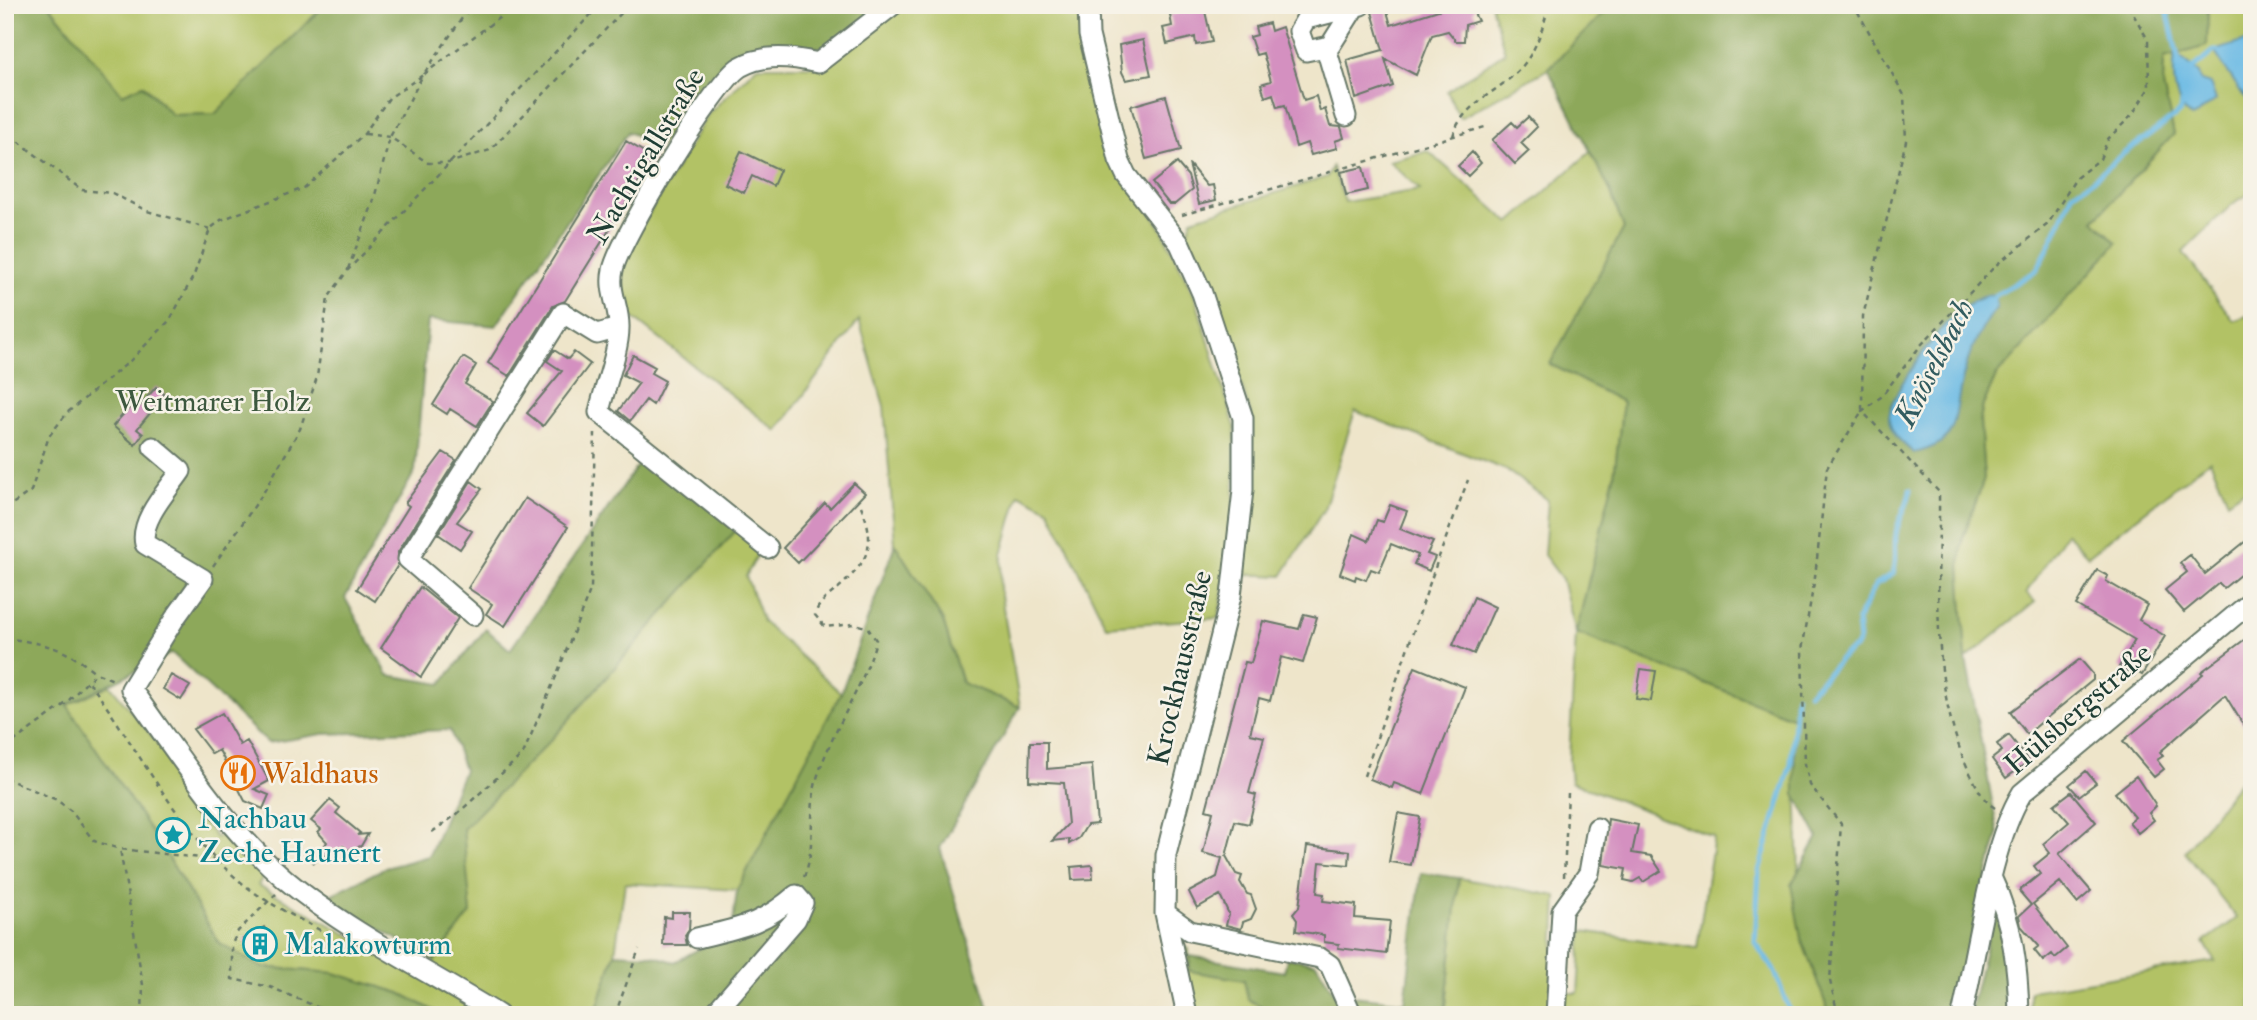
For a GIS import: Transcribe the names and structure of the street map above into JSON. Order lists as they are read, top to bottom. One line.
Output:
{"streets":{"street":["Nachtigallstraße","Krockhausstraße","Hülsbergstraße"]},"water":["Knöselsbach"],"parks":["Weitmarer Holz"],"places":{"restaurant":["Waldhaus"],"place":["Nachbau Zeche Haunert"],"building":["Malakowturm"]}}
